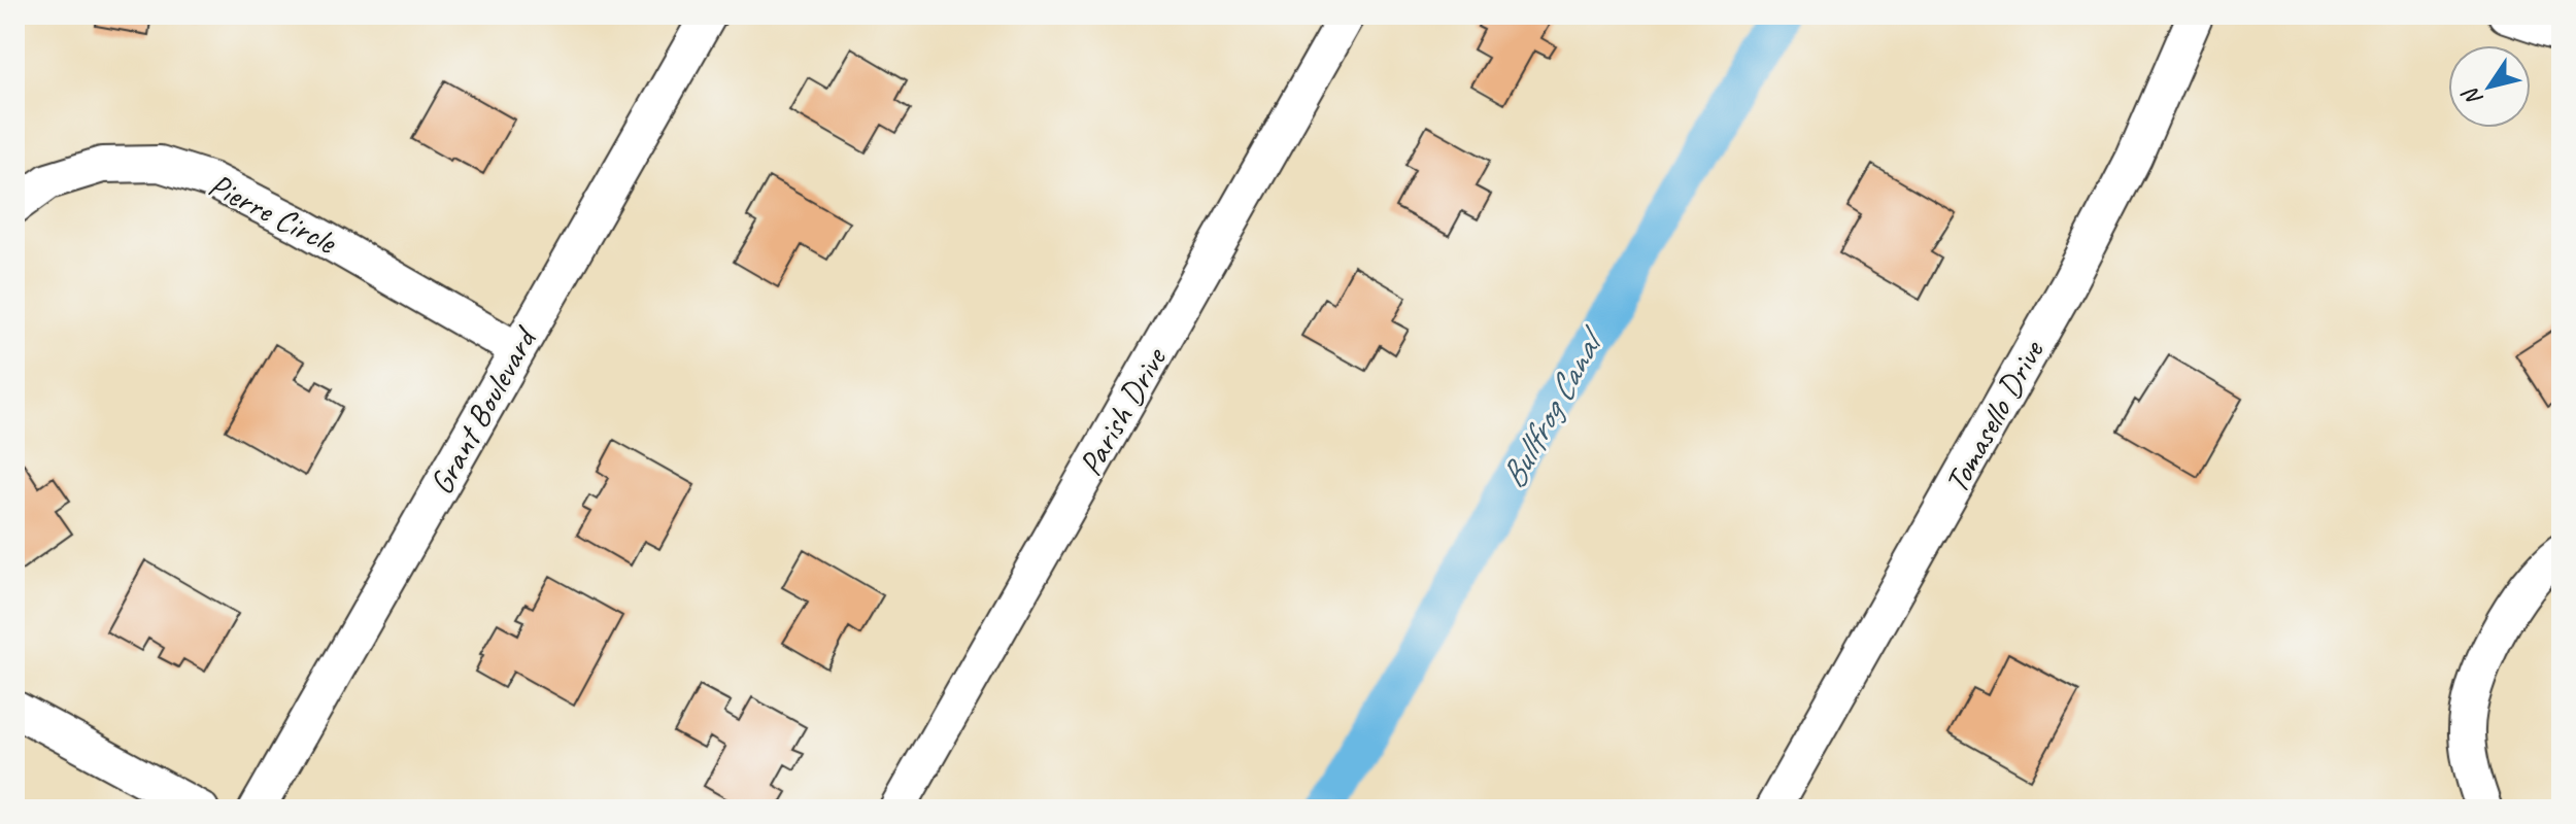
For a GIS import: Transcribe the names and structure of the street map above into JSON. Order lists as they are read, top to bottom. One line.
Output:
{"streets":{"street":["Pierre Circle","Grant Boulevard","Parish Drive","Tomasello Drive"]},"crossings":[["Pierre Circle","Grant Boulevard"]],"water":["Bullfrog Canal"],"north":"bottom left"}
